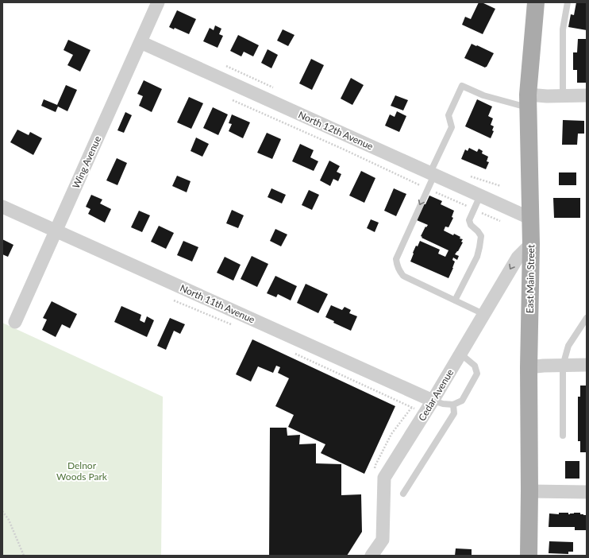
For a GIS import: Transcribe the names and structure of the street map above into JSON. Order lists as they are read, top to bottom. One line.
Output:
{"streets":{"main road":["East Main Street"],"street":["North 12th Avenue","Wing Avenue","North 11th Avenue","Cedar Avenue"]},"crossings":[["North 12th Avenue","Wing Avenue"],["North 12th Avenue","East Main Street"],["Wing Avenue","North 11th Avenue"],["East Main Street","Cedar Avenue"],["North 11th Avenue","Cedar Avenue"]],"parks":["Delnor Woods Park"]}
